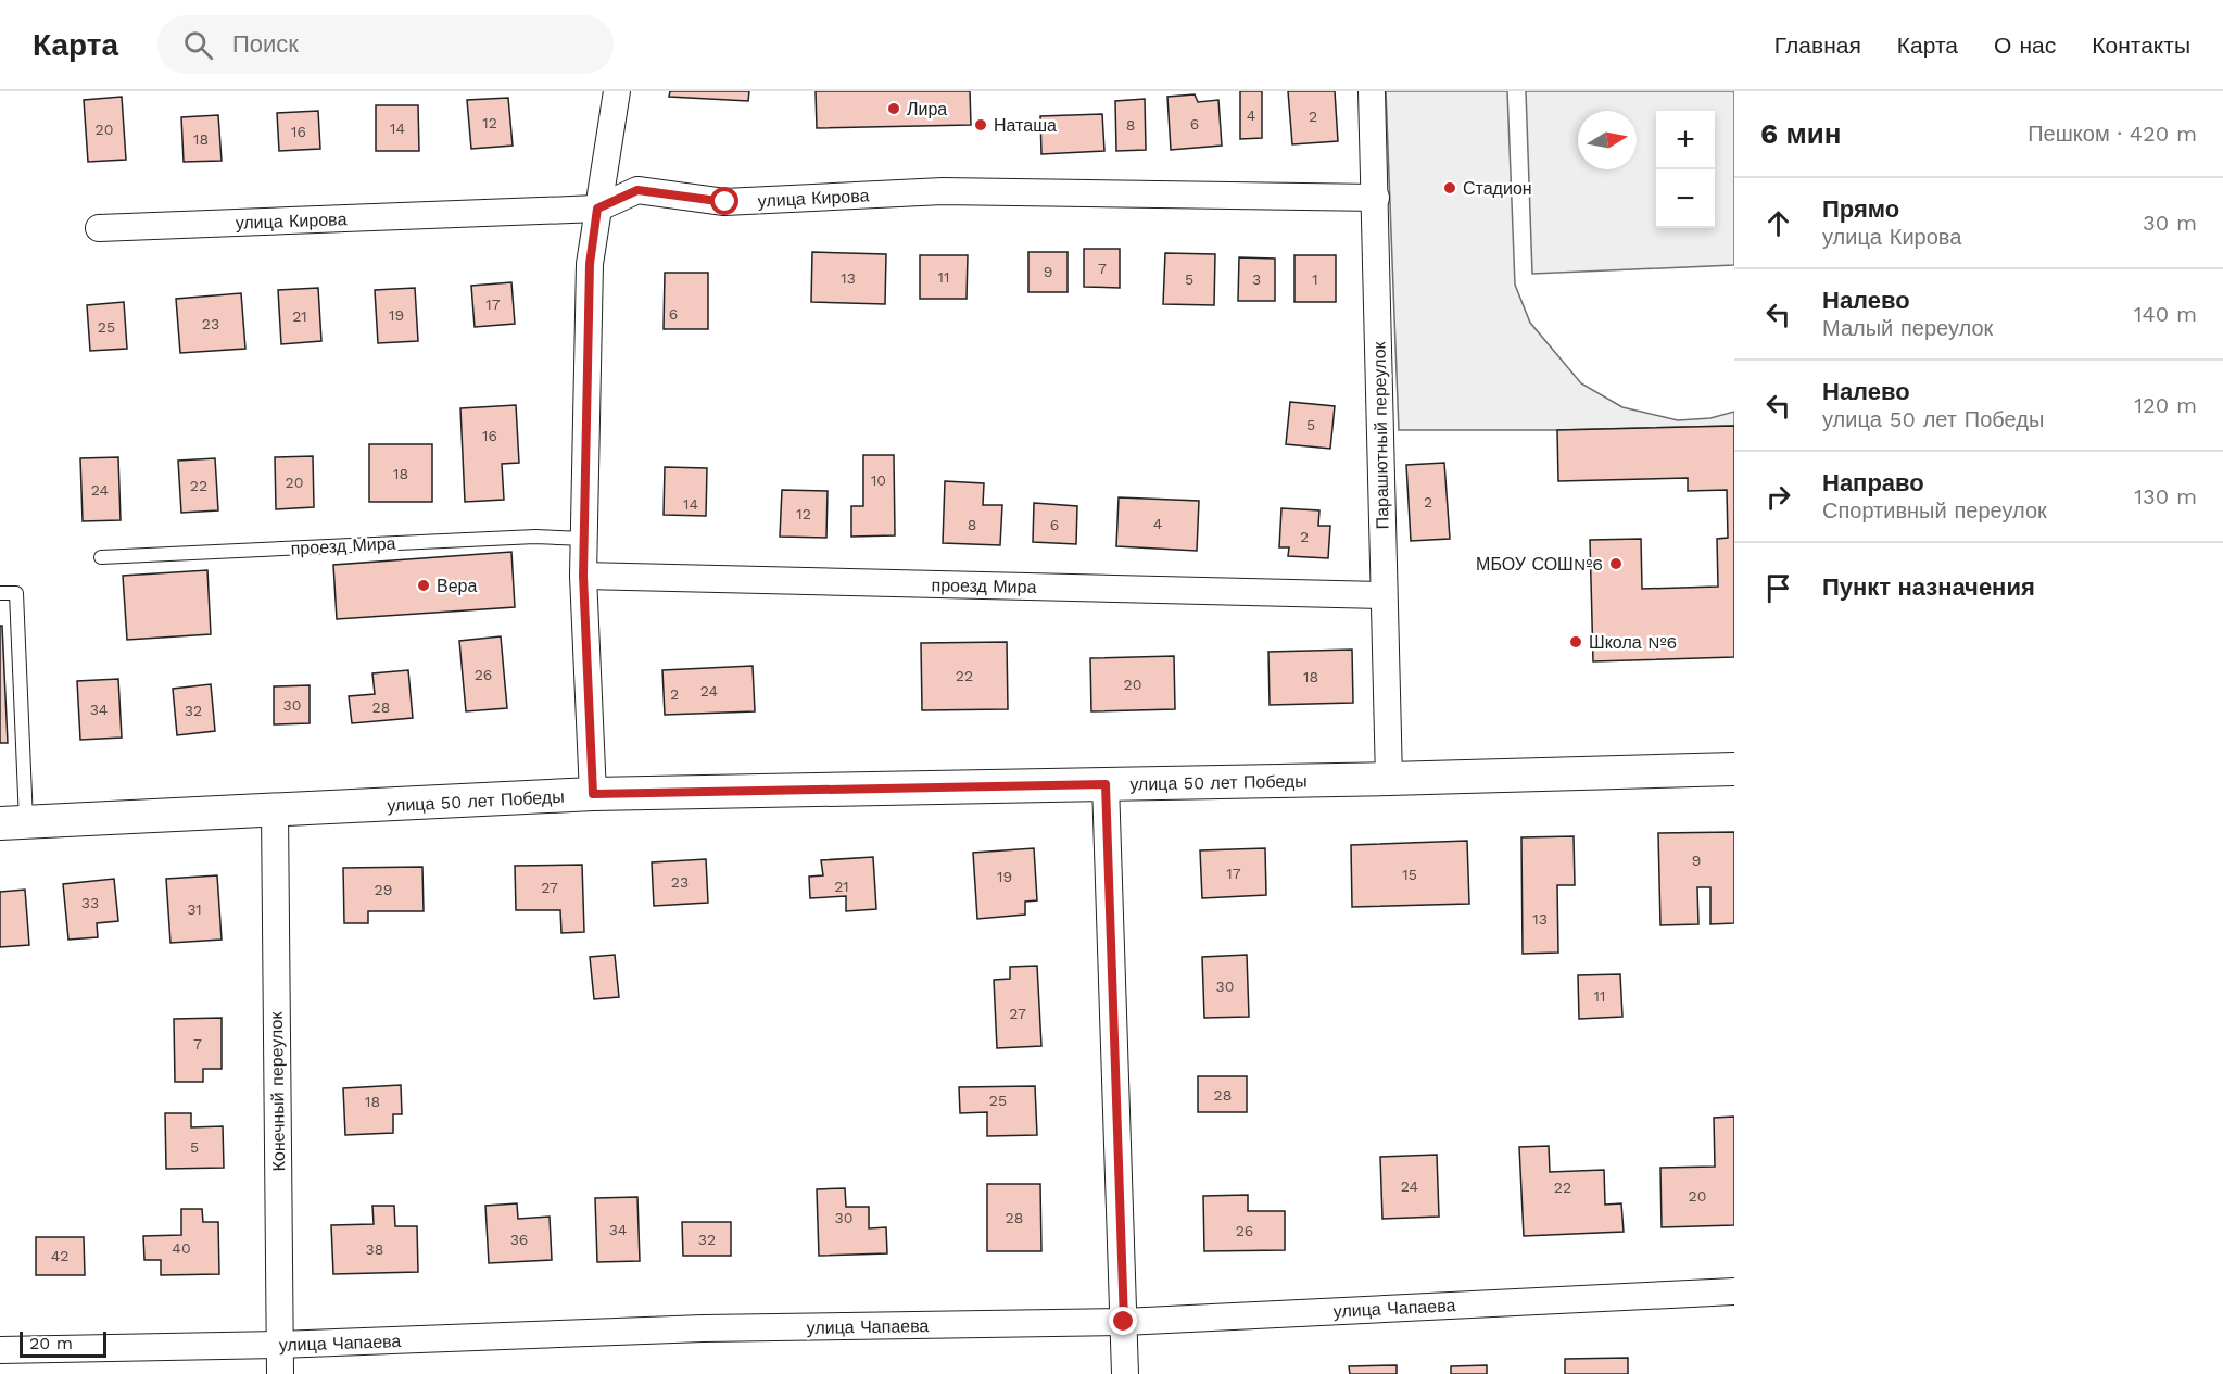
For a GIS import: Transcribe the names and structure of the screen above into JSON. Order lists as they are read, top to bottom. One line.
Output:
{"streets":{"street":["улица Кирова","Парашютный переулок","проезд Мира","улица 50 лет Победы","Конечный переулок","улица Чапаева"]},"crossings":[["улица Кирова","Парашютный переулок"],["Парашютный переулок","проезд Мира"],["Парашютный переулок","улица 50 лет Победы"],["улица 50 лет Победы","Конечный переулок"],["Конечный переулок","улица Чапаева"]],"places":["Лира","Наташа","Стадион","МБОУ СОШ№6","Вера","Школа №6"],"house_numbers":["4","2","12","6","8","14","20","16","18","7","9","11","13","5","3","1","17","6","19","21","23","25","5","16","18","10","20","22","24","2","14","12","4","8","6","2","26","22","18","20","24","2","30","28","34","32","9","17","15","19","23","21","27","29","33","31","13","30","11","27","7","28","25","18","5","24","22","20","30","28","34","26","36","32","40","38","42"],"scale_bar":"20 m","north":"right","page":{"header":"Карта","search":"Поиск","nav":["Главная","Карта","О нас","Контакты"],"heading":["6 мин","Пешком · 420 m"],"map_buttons":["+","−"],"list":[["Прямо","улица Кирова","30 m"],["Налево","Малый переулок","140 m"],["Налево","улица 50 лет Победы","120 m"],["Направо","Спортивный переулок","130 m"],"Пункт назначения"],"scale":"20 m"}}
